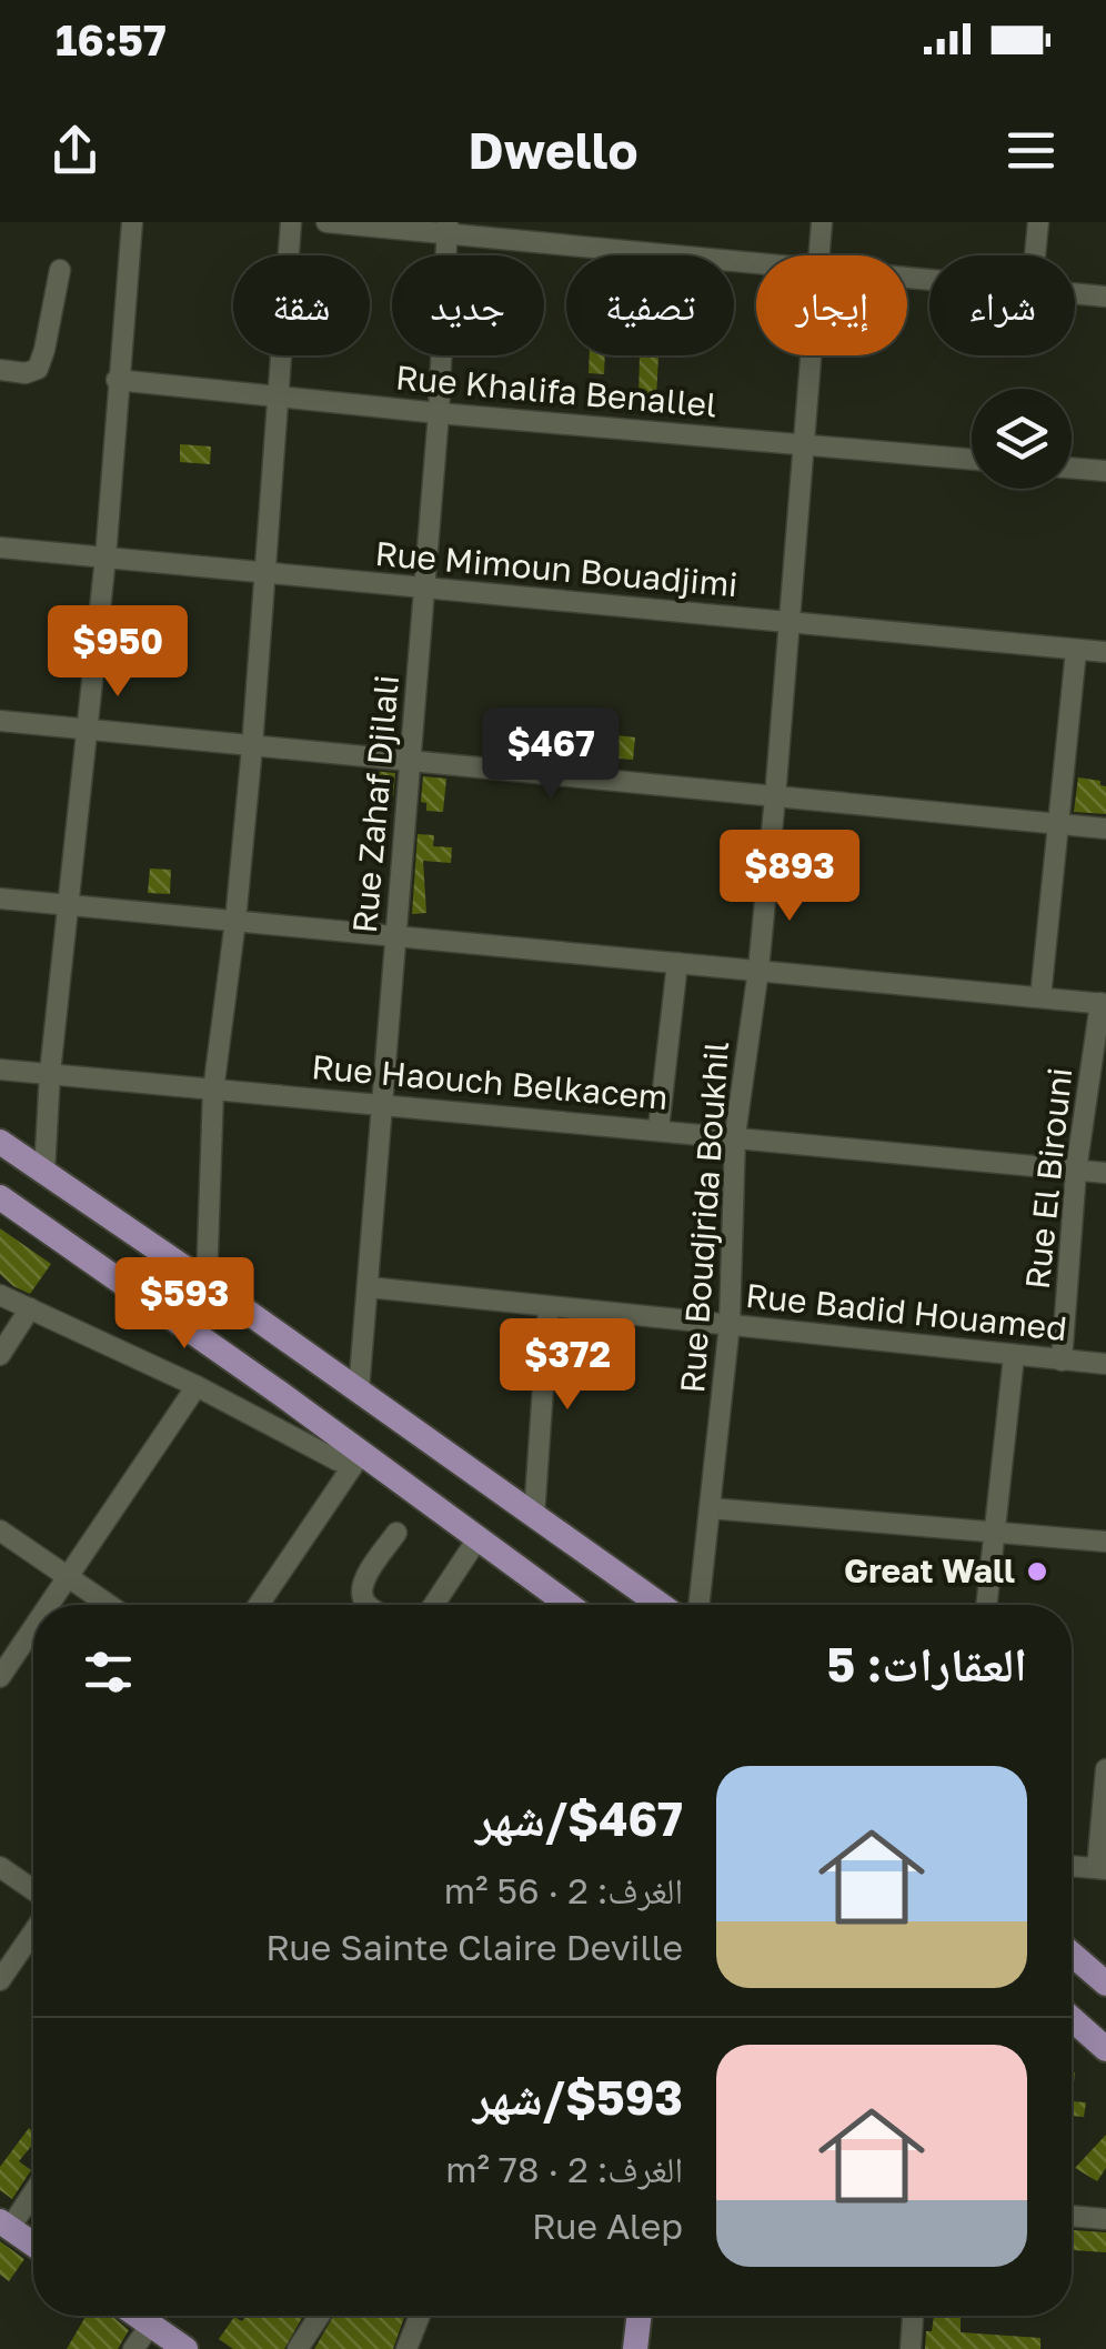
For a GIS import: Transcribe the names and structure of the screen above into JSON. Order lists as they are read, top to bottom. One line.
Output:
{"streets":{"street":["Rue Khalifa Benallel","Rue Mimoun Bouadjimi","Rue Zahaf Djilali","Rue Haouch Belkacem","Rue El Birouni","Rue Boudjrida Boukhil","Rue Badid Houamed"]},"crossings":[["Rue Khalifa Benallel","Rue Zahaf Djilali"],["Rue Khalifa Benallel","Rue Boudjrida Boukhil"],["Rue Mimoun Bouadjimi","Rue Zahaf Djilali"],["Rue Mimoun Bouadjimi","Rue Boudjrida Boukhil"],["Rue Zahaf Djilali","Rue Haouch Belkacem"],["Rue Zahaf Djilali","Rue Badid Houamed"],["Rue Haouch Belkacem","Rue El Birouni"],["Rue Haouch Belkacem","Rue Boudjrida Boukhil"],["Rue El Birouni","Rue Badid Houamed"],["Rue Boudjrida Boukhil","Rue Badid Houamed"]],"places":["Great Wall"],"page":{"status":"16:57","header":"Dwello","chip":["شراء","إيجار","تصفية","جديد","شقة"],"price":["$950","$467","$893","$593","$372"],"heading":"العقارات: 5","list":[{"name":"$467/شهر","note":"الغرف: 2 · 56 m² · Rue Sainte Claire Deville"},{"name":"$593/شهر","note":"الغرف: 2 · 78 m² · Rue Alep"}]}}
